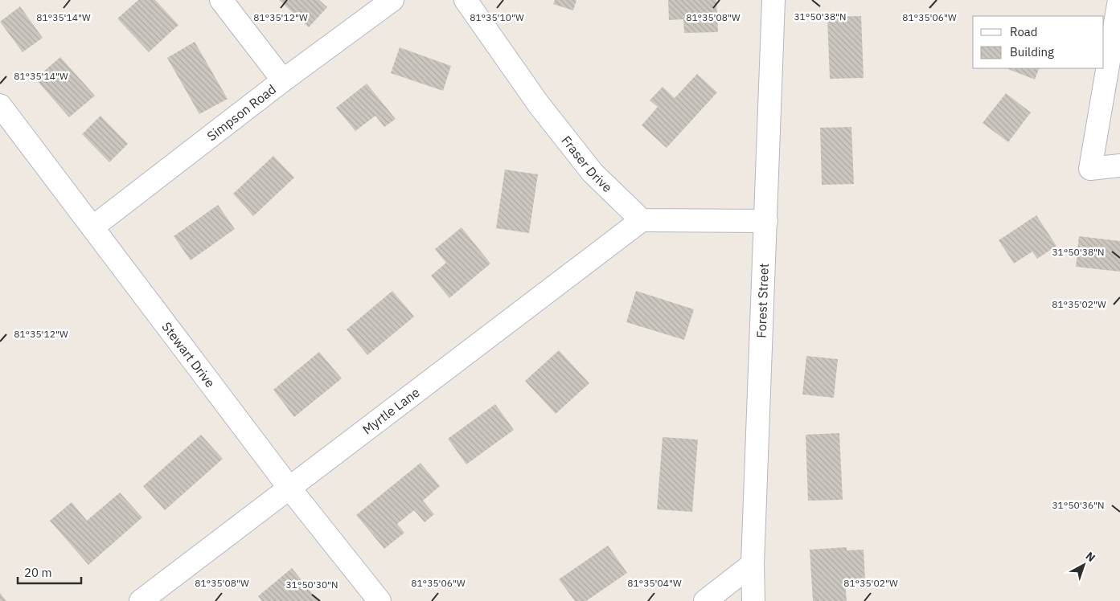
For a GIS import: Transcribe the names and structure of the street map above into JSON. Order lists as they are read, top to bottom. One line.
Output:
{"streets":{"street":["Simpson Road","Fraser Drive","Forest Street","Stewart Drive","Myrtle Lane"]},"crossings":[["Simpson Road","Stewart Drive"],["Fraser Drive","Myrtle Lane"],["Stewart Drive","Myrtle Lane"]],"legend":["Road","Building"],"scale_bar":"20 m","north":"top right","coordinates":["31°50'38\"N","81°35'14\"W","81°35'12\"W","81°35'10\"W","81°35'08\"W","81°35'06\"W","81°35'02\"W","31°50'36\"N","81°35'04\"W","31°50'30\"N"]}
